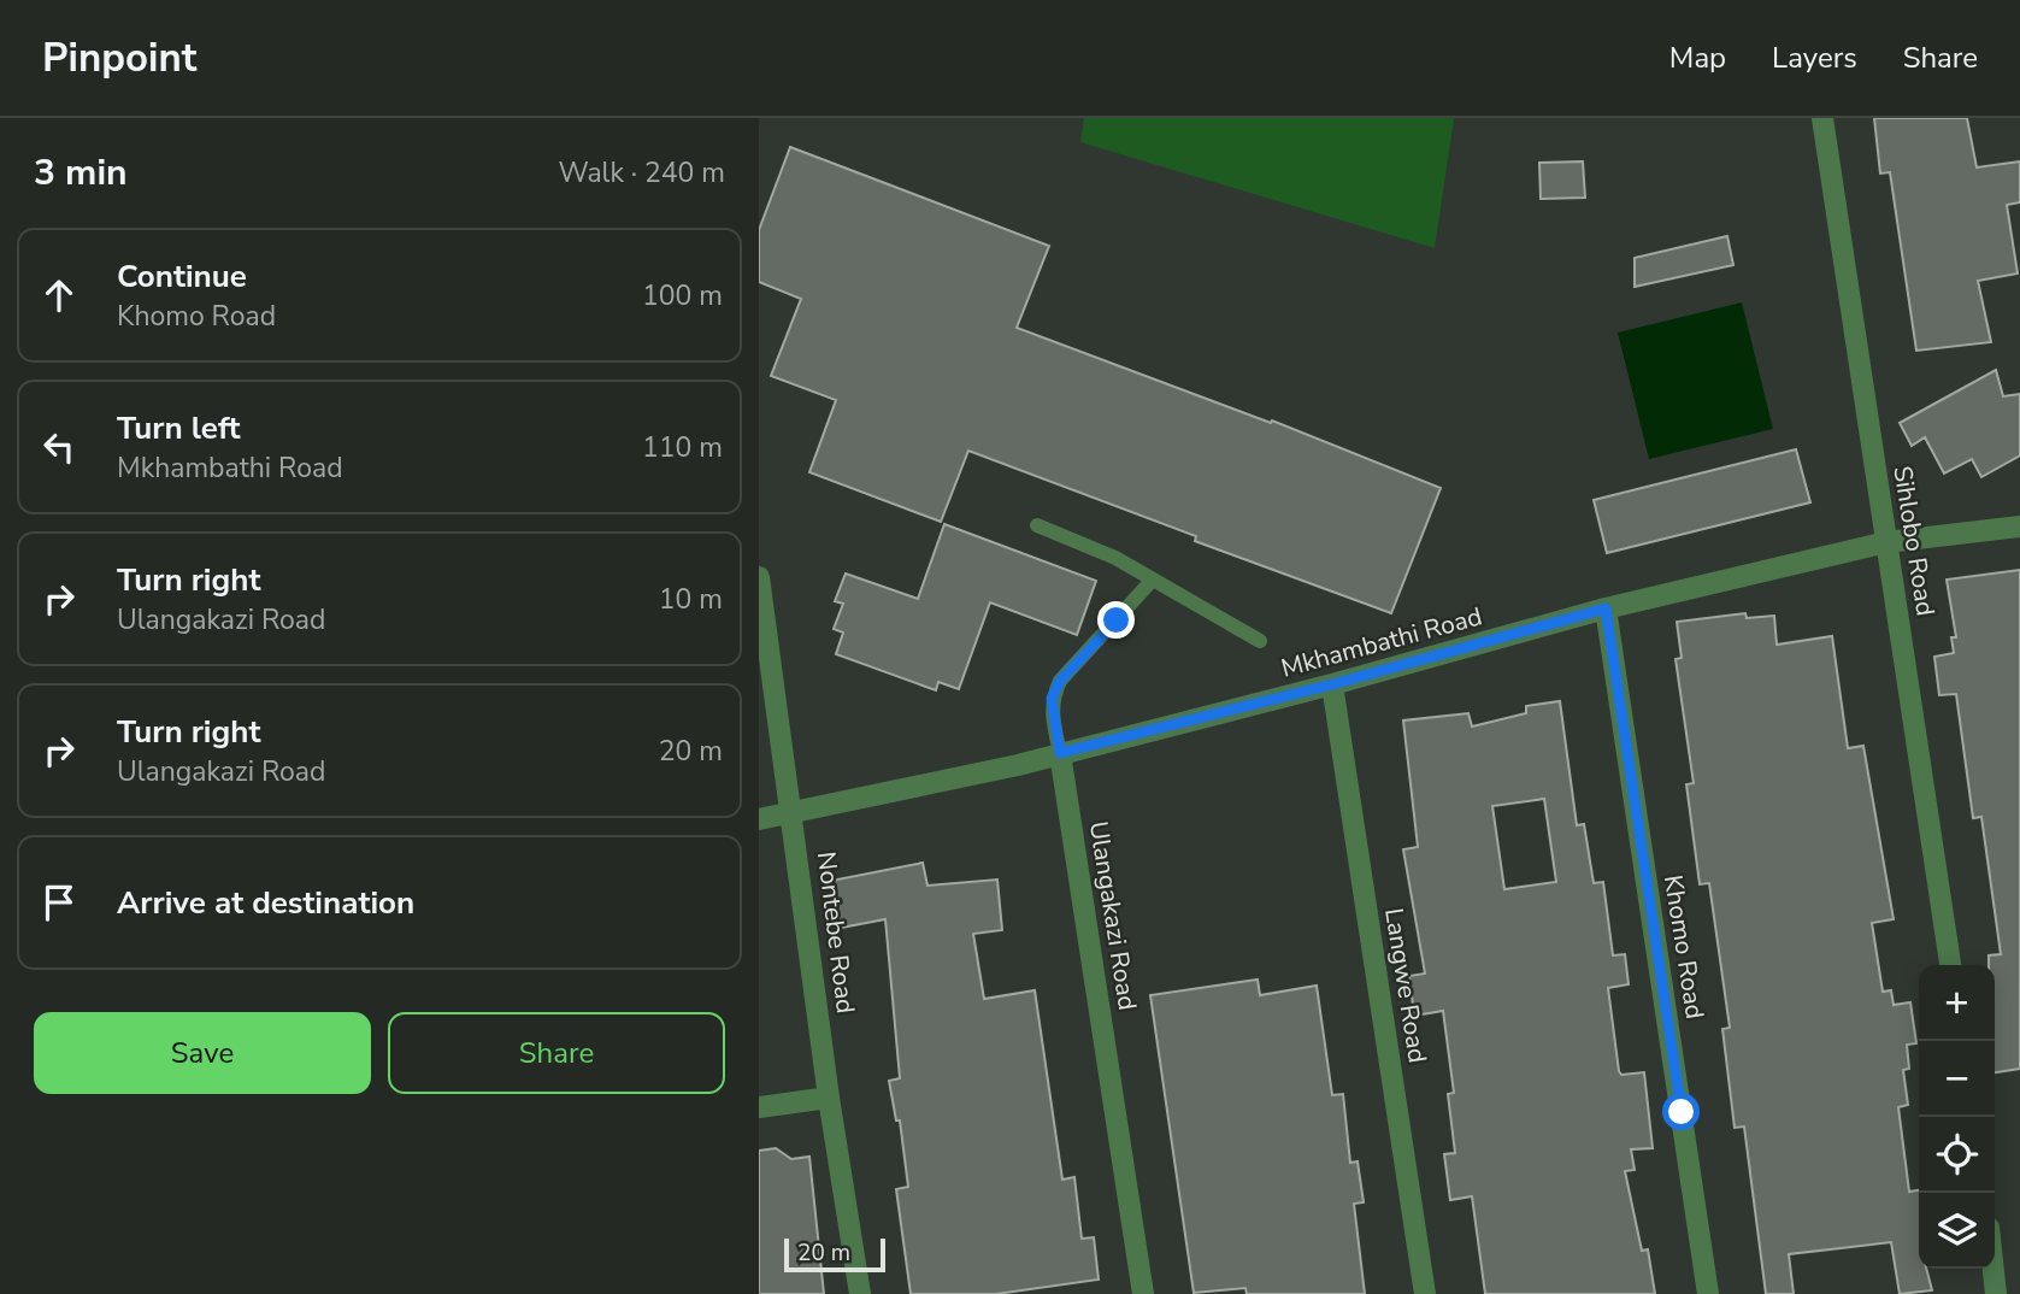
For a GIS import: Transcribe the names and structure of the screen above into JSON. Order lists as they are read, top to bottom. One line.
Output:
{"streets":{"street":["Sihlobo Road","Mkhambathi Road","Ulangakazi Road","Nontebe Road","Khomo Road","Langwe Road"]},"crossings":[["Sihlobo Road","Mkhambathi Road"],["Mkhambathi Road","Ulangakazi Road"],["Mkhambathi Road","Nontebe Road"],["Mkhambathi Road","Khomo Road"],["Mkhambathi Road","Langwe Road"]],"scale_bar":"20 m","page":{"header":"Pinpoint","nav":["Map","Layers","Share"],"heading":["3 min","Walk · 240 m"],"list":[["Continue","Khomo Road","100 m"],["Turn left","Mkhambathi Road","110 m"],["Turn right","Ulangakazi Road","10 m"],["Turn right","Ulangakazi Road","20 m"],"Arrive at destination"],"map_buttons":["+","−"],"buttons":["Save","Share"],"scale":"20 m"}}
